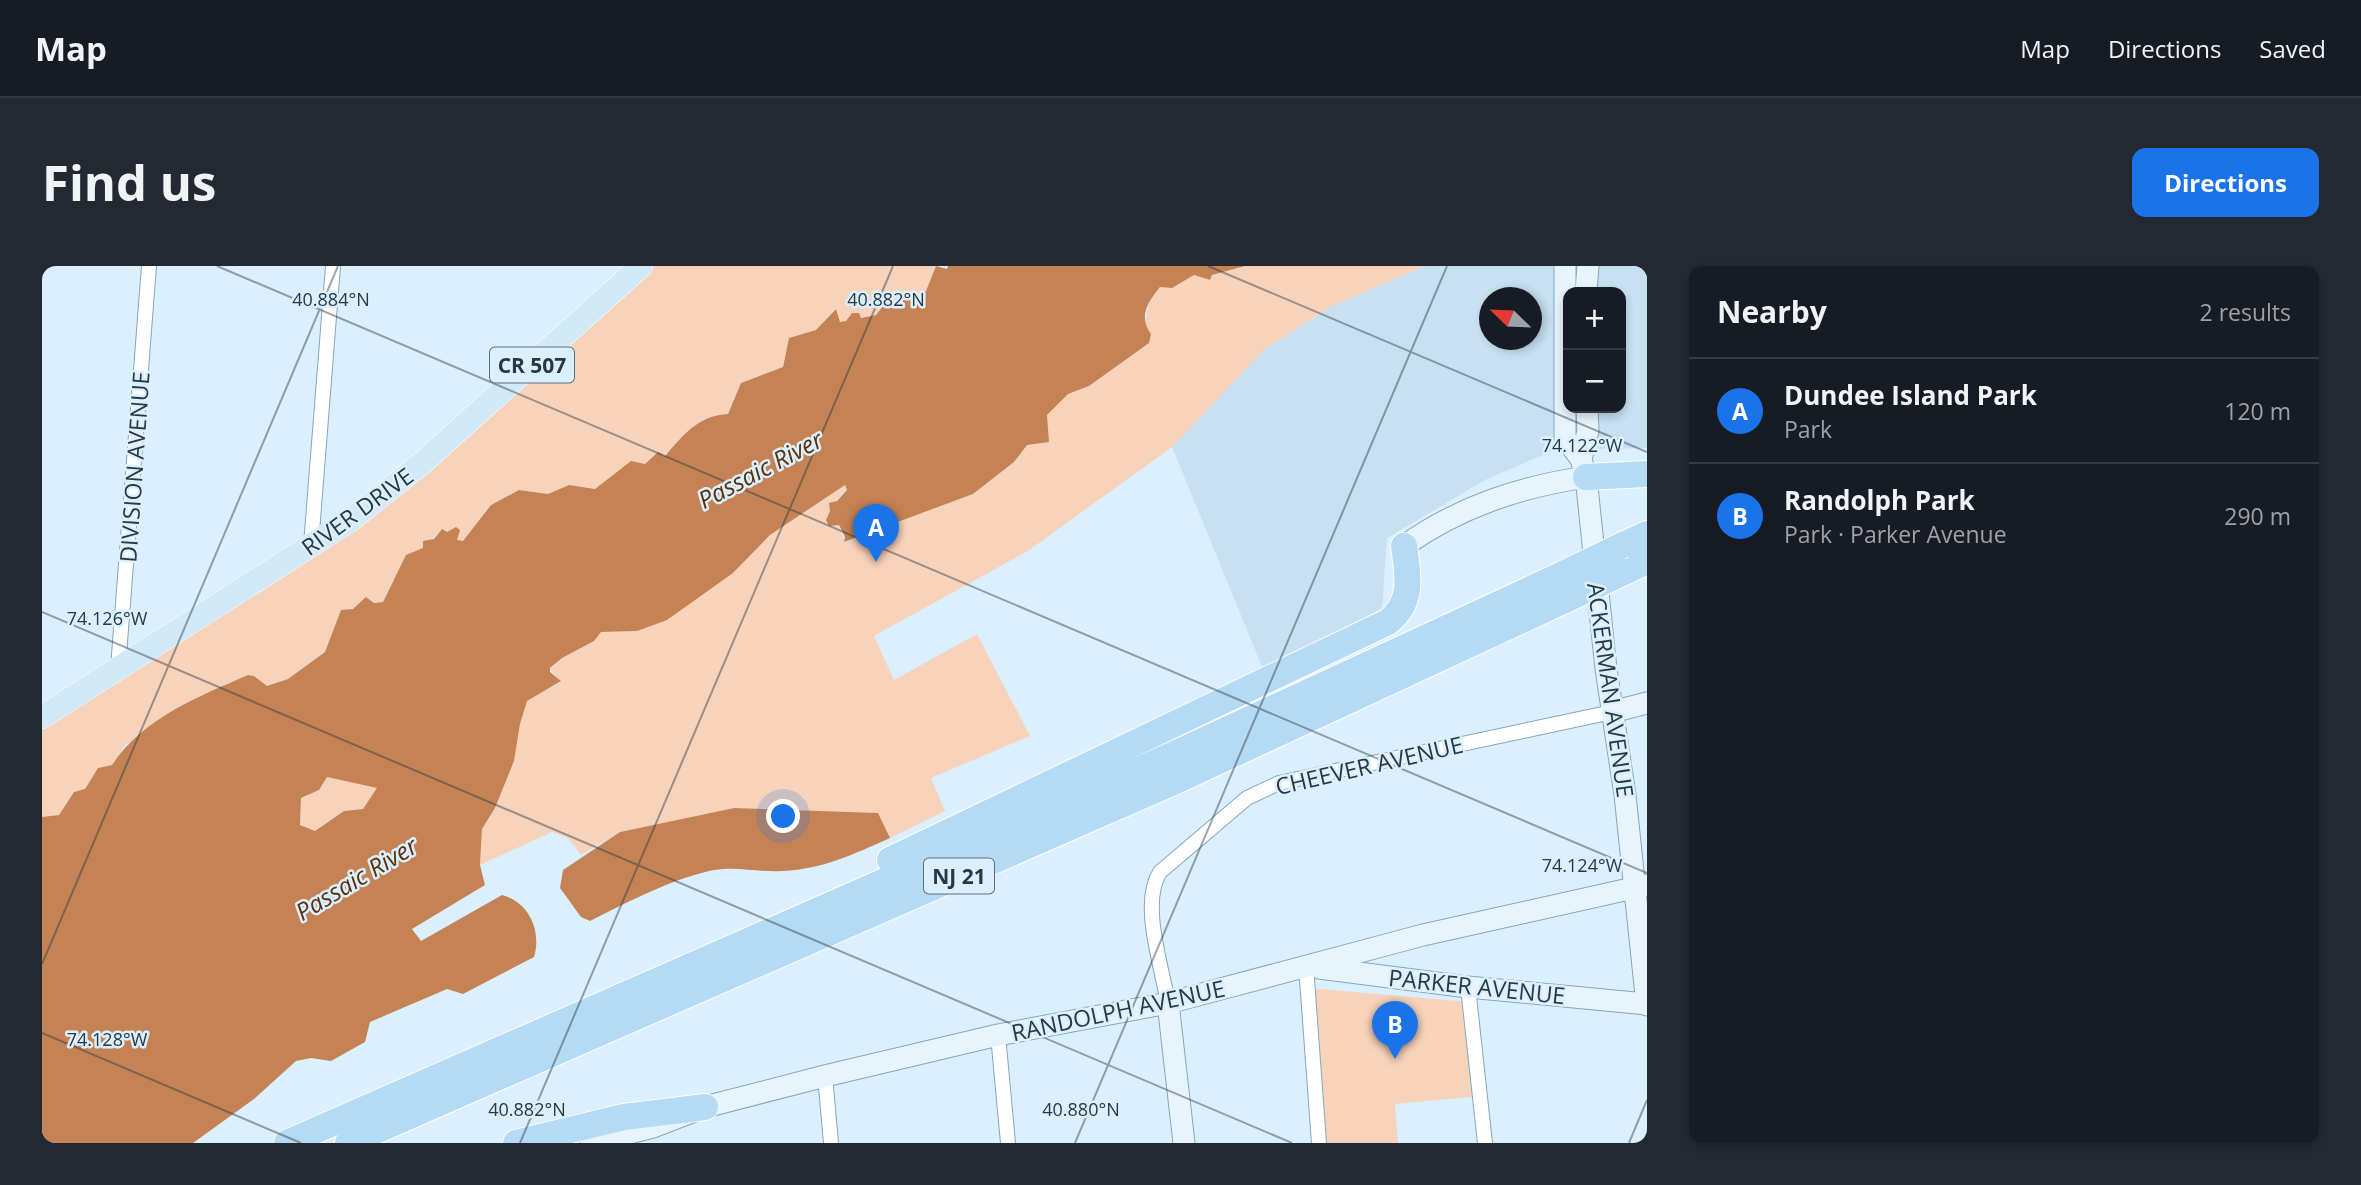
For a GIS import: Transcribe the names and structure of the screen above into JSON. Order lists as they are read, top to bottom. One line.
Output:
{"streets":{"highway":["NJ 21"],"main road":["CR 507","RIVER DRIVE"],"street":["DIVISION AVENUE","ACKERMAN AVENUE","CHEEVER AVENUE","PARKER AVENUE","RANDOLPH AVENUE"]},"crossings":[["DIVISION AVENUE","RIVER DRIVE"],["ACKERMAN AVENUE","CHEEVER AVENUE"],["ACKERMAN AVENUE","PARKER AVENUE"],["ACKERMAN AVENUE","RANDOLPH AVENUE"],["CHEEVER AVENUE","RANDOLPH AVENUE"],["PARKER AVENUE","RANDOLPH AVENUE"]],"water":["Passaic River"],"north":"top left","page":{"header":"Map","nav":["Map","Directions","Saved"],"buttons":"Directions","title":"Find us","heading":["Nearby","2 results"],"map_buttons":["+","−"],"list":[{"mark":"A","name":"Dundee Island Park","note":"Park","value":"120 m"},{"mark":"B","name":"Randolph Park","note":"Park · Parker Avenue","value":"290 m"}],"pins":["A","B"]},"coordinates":["40.884°N","40.882°N","74.122°W","74.126°W","74.124°W","74.128°W","40.880°N"]}
